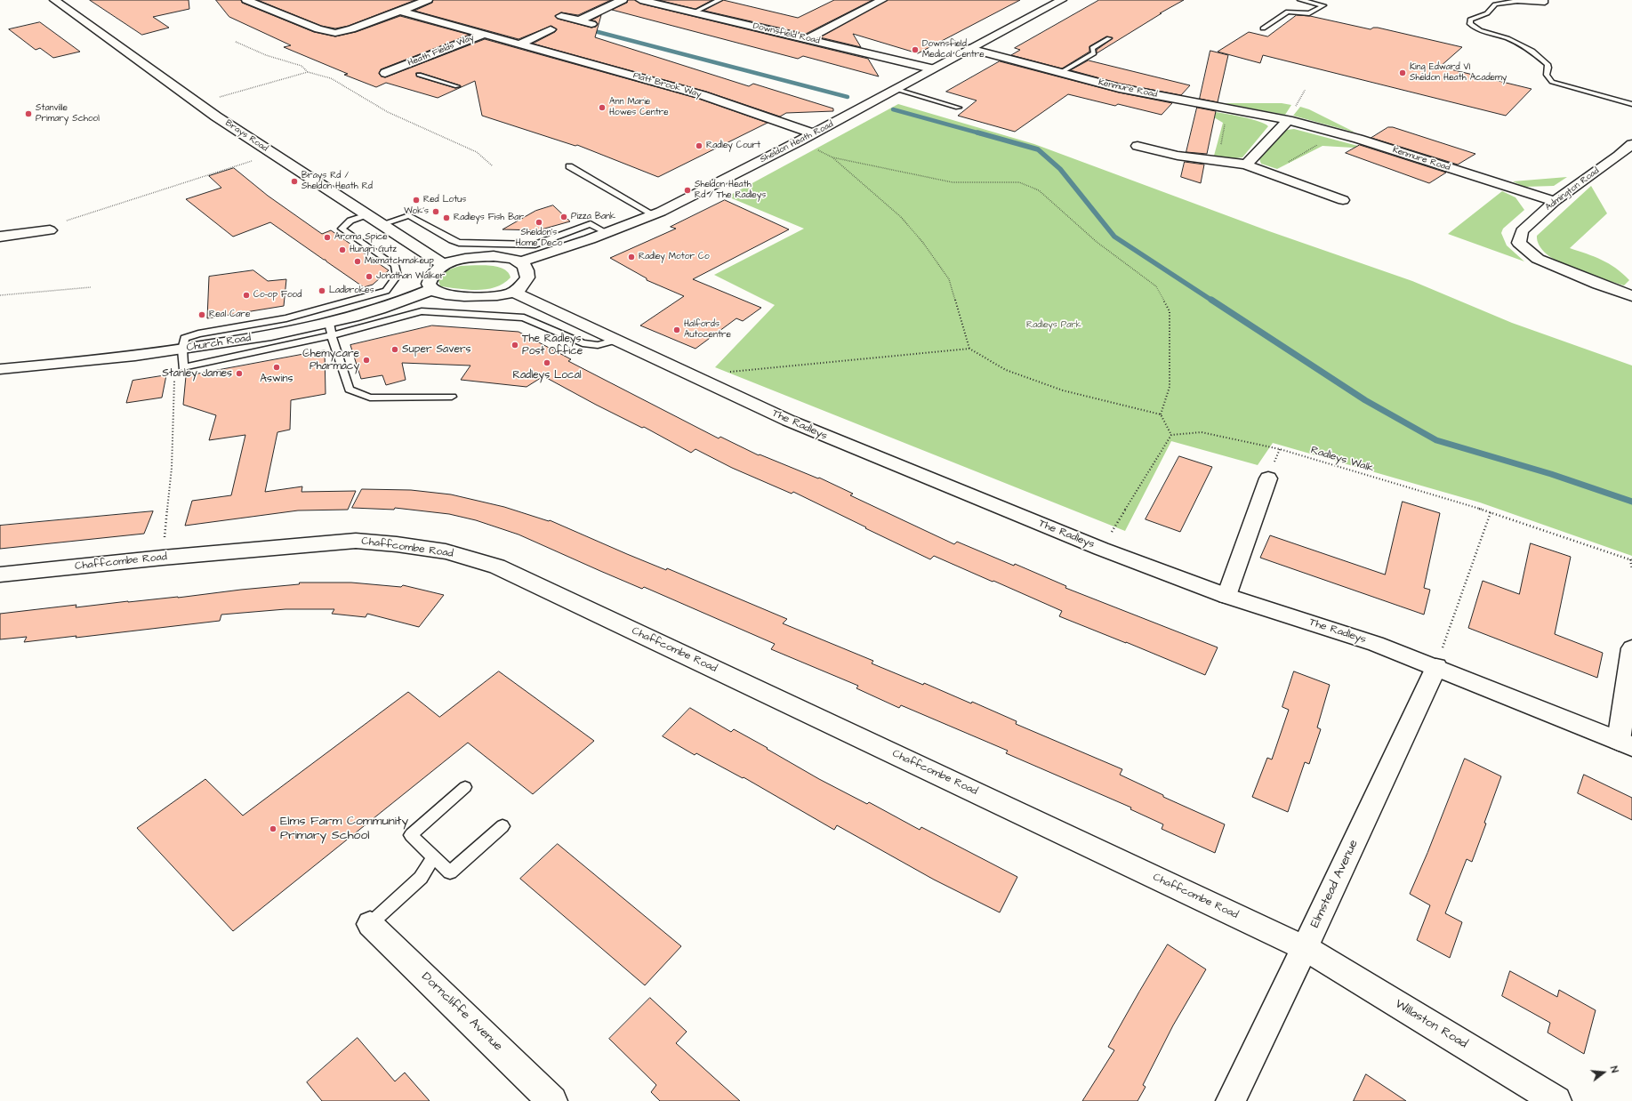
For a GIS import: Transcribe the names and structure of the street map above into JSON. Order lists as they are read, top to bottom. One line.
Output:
{"streets":{"street":["Downsfield Road","Heath Fields Way","Platt Brook Way","Kenmure Road","Brays Road","Sheldon Heath Road","Admington Road","Church Road","The Radleys","Chaffcombe Road","Elmstead Avenue","Dorncliffe Avenue","Willaston Road"],"path":["Radleys Walk"]},"crossings":[["Downsfield Road","Sheldon Heath Road"],["Heath Fields Way","Platt Brook Way"],["Platt Brook Way","Sheldon Heath Road"],["Kenmure Road","Sheldon Heath Road"],["Kenmure Road","Admington Road"],["The Radleys","Elmstead Avenue"],["Chaffcombe Road","Elmstead Avenue"],["Chaffcombe Road","Willaston Road"],["Elmstead Avenue","Willaston Road"]],"parks":["Radleys Park"],"places":["Downsfield Medical Centre","King Edward VI Sheldon Heath Academy","Ann Marie Howes Centre","Stanville Primary School","Radley Court","Brays Rd / Sheldon Heath Rd","Sheldon Heath Rd / The Radleys","Red Lotus","Wok's","Pizza Bank","Radleys Fish Bar","Sheldon's Home Deco","Aroma Spice","Hungri Gutz","Radley Motor Co","Mixmatchmakeup","Jonathan Walker","Ladbrokes","Co-op Food","Real Care","Halfords Autocentre","The Radleys Post Office","Super Savers","Chemycare Pharmacy","Radleys Local","Aswins","Stanley James","Elms Farm Community Primary School"],"north":"right"}
